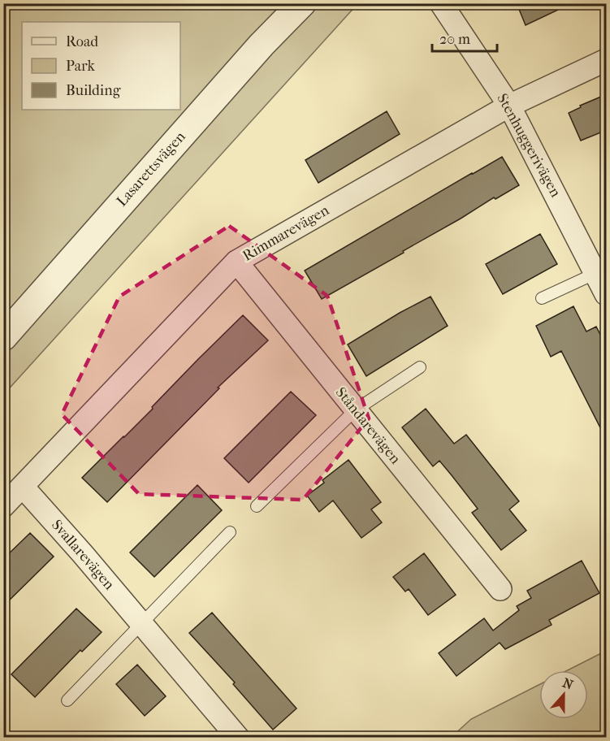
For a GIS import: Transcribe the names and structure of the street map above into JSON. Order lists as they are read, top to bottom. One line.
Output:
{"streets":{"street":["Stenhuggerivägen","Lasarettsvägen","Rimmarevägen","Ståndarevägen","Svallarevägen"]},"crossings":[["Stenhuggerivägen","Rimmarevägen"],["Rimmarevägen","Ståndarevägen"],["Rimmarevägen","Svallarevägen"]],"legend":["Road","Park","Building"],"scale_bar":"20 m","north":"top"}
